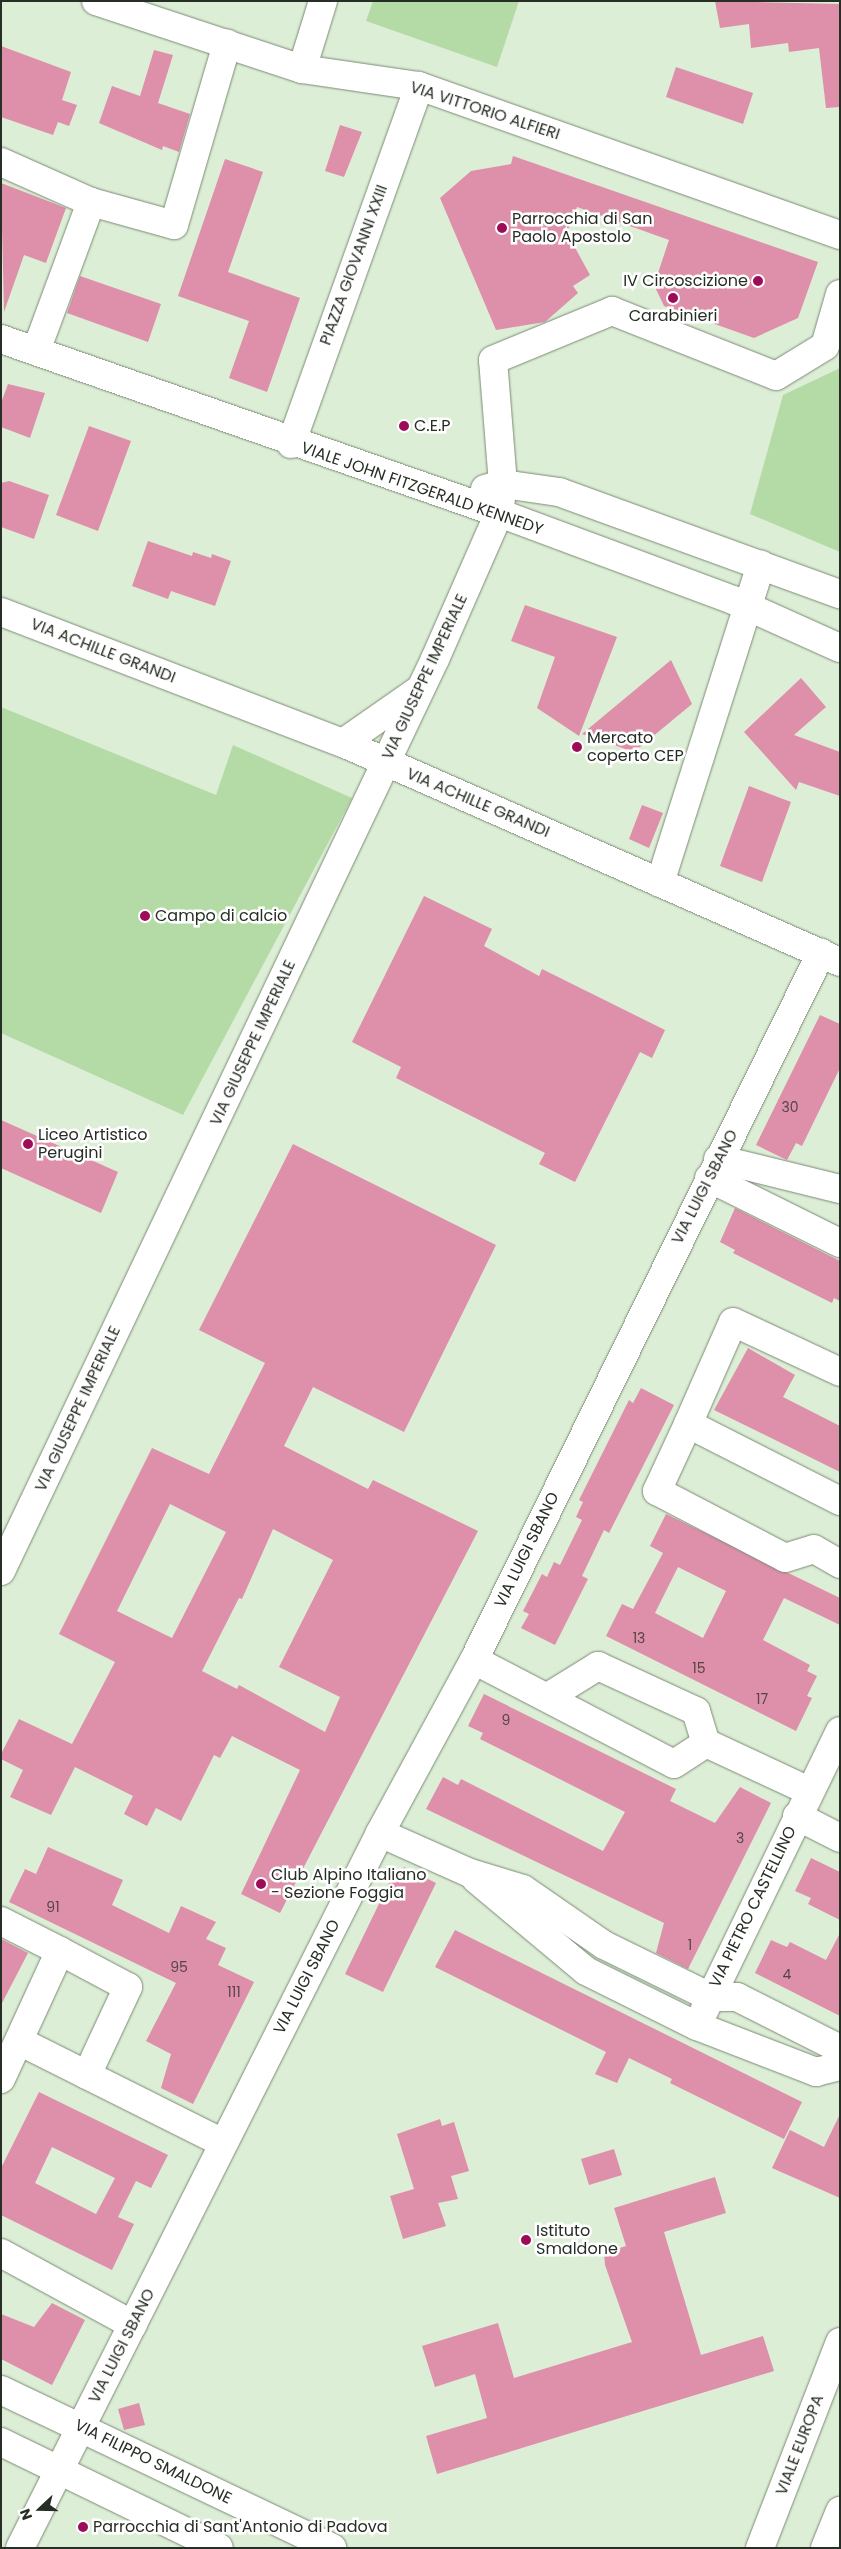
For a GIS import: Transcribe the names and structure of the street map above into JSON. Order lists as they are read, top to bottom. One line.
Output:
{"streets":{"street":["VIA VITTORIO ALFIERI","PIAZZA GIOVANNI XXIII","VIALE JOHN FITZGERALD KENNEDY","VIA ACHILLE GRANDI","VIA GIUSEPPE IMPERIALE","VIA LUIGI SBANO","VIA PIETRO CASTELLINO","VIALE EUROPA","VIA FILIPPO SMALDONE"]},"crossings":[["VIA VITTORIO ALFIERI","PIAZZA GIOVANNI XXIII"],["PIAZZA GIOVANNI XXIII","VIALE JOHN FITZGERALD KENNEDY"],["VIALE JOHN FITZGERALD KENNEDY","VIA GIUSEPPE IMPERIALE"],["VIA ACHILLE GRANDI","VIA GIUSEPPE IMPERIALE"],["VIA ACHILLE GRANDI","VIA LUIGI SBANO"],["VIA LUIGI SBANO","VIA FILIPPO SMALDONE"]],"places":["Parrocchia di San Paolo Apostolo","IV Circoscizione","Carabinieri","C.E.P","Mercato coperto CEP","Campo di calcio","Liceo Artistico Perugini","Club Alpino Italiano - Sezione Foggia","Istituto Smaldone","Parrocchia di Sant'Antonio di Padova"],"house_numbers":["30","13","15","17","9","3","91","1","95","4","111"],"north":"left"}
